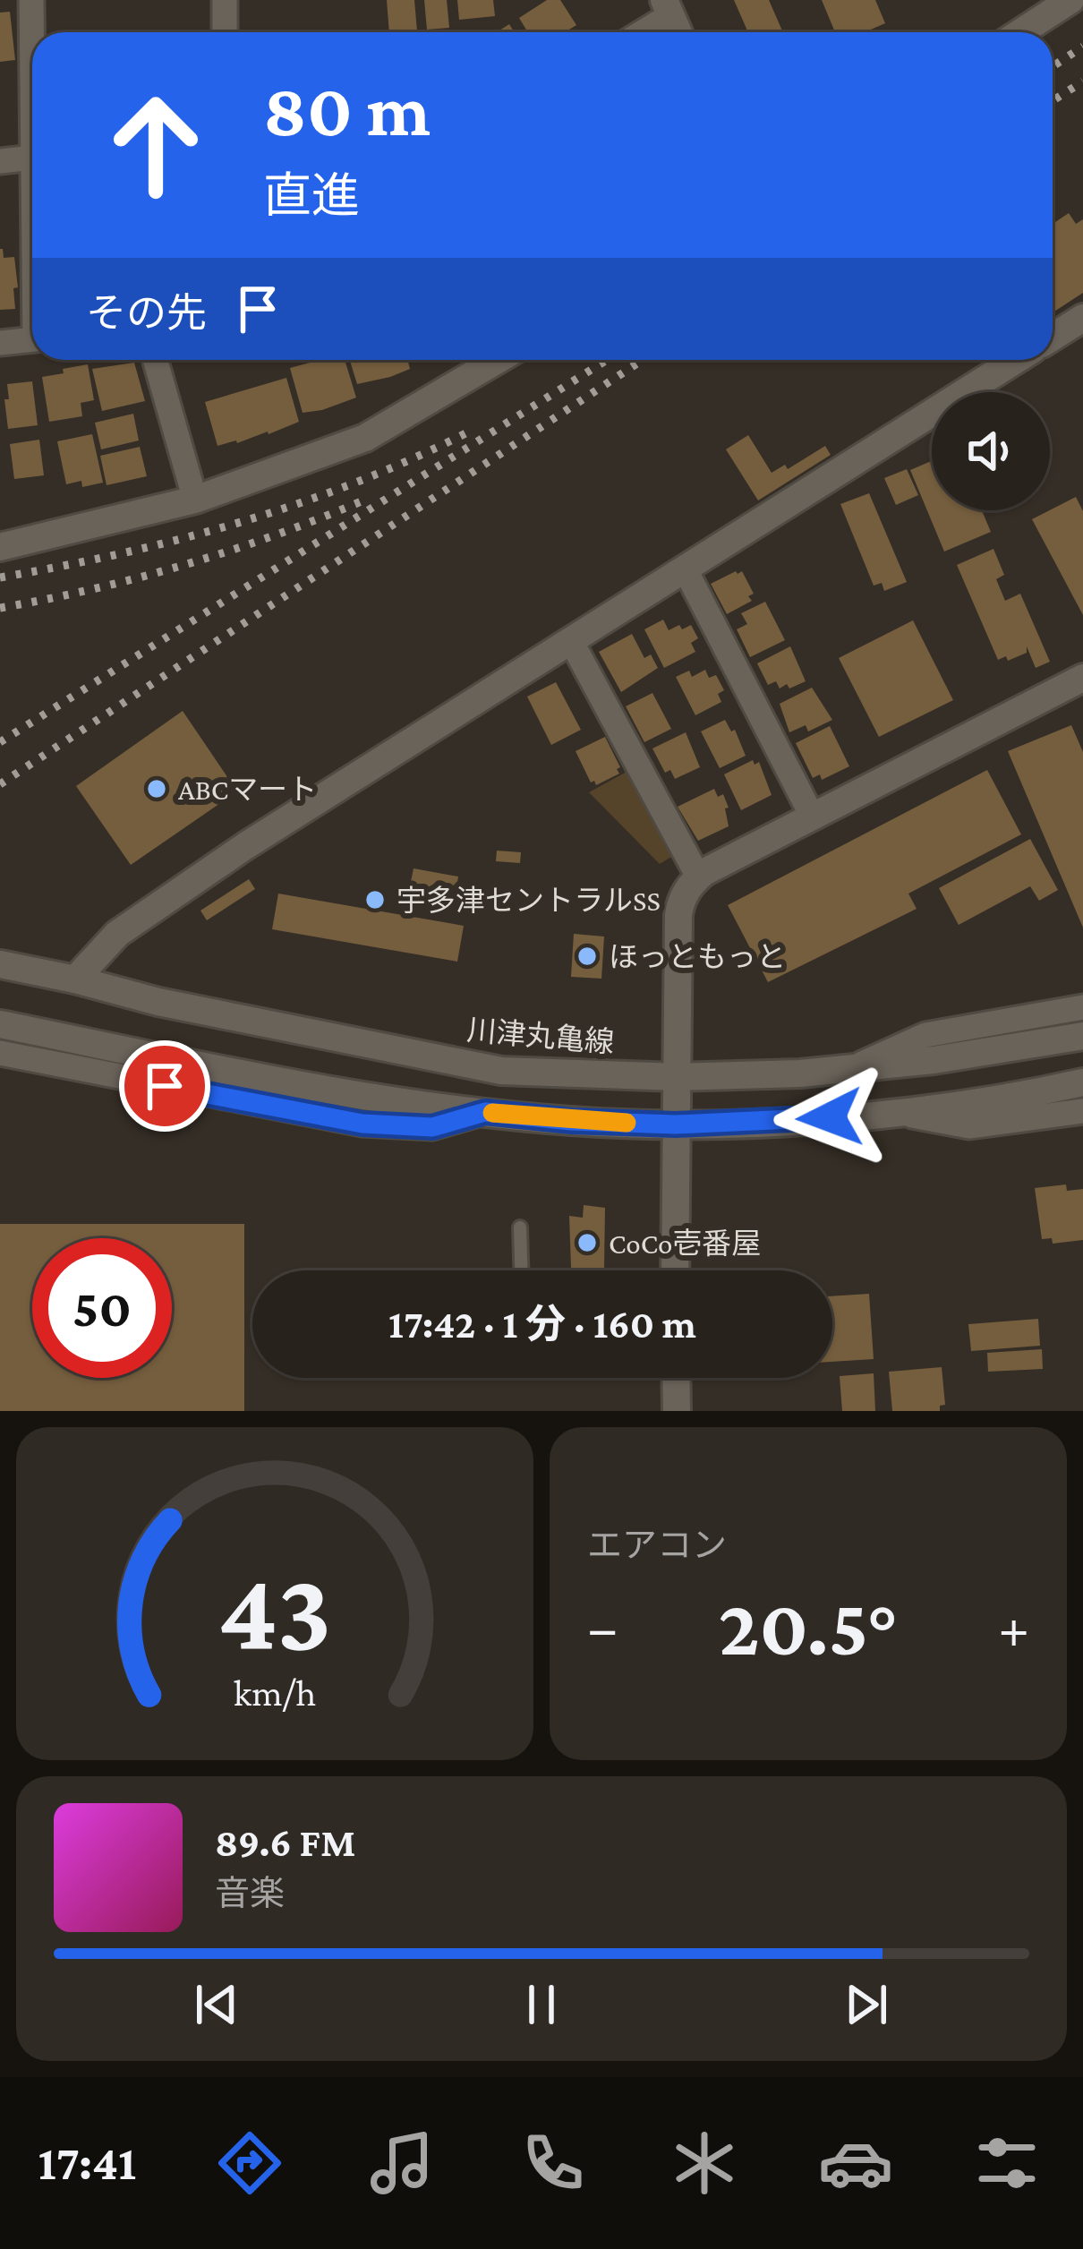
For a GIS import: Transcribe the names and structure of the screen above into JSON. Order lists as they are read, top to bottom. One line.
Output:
{"streets":{"street":["川津丸亀線"]},"places":["ABCマート","宇多津セントラルSS","ほっともっと","CoCo壱番屋"],"page":{"turn":["80 m","直進"],"then":"その先","limit":"50","trip":"17:42 · 1 分 · 160 m","tile":"エアコン","heat":["−","20.5°","+"],"song":["89.6 FM","音楽"],"tabs":"17:41","gauge":["43","km/h"]}}
